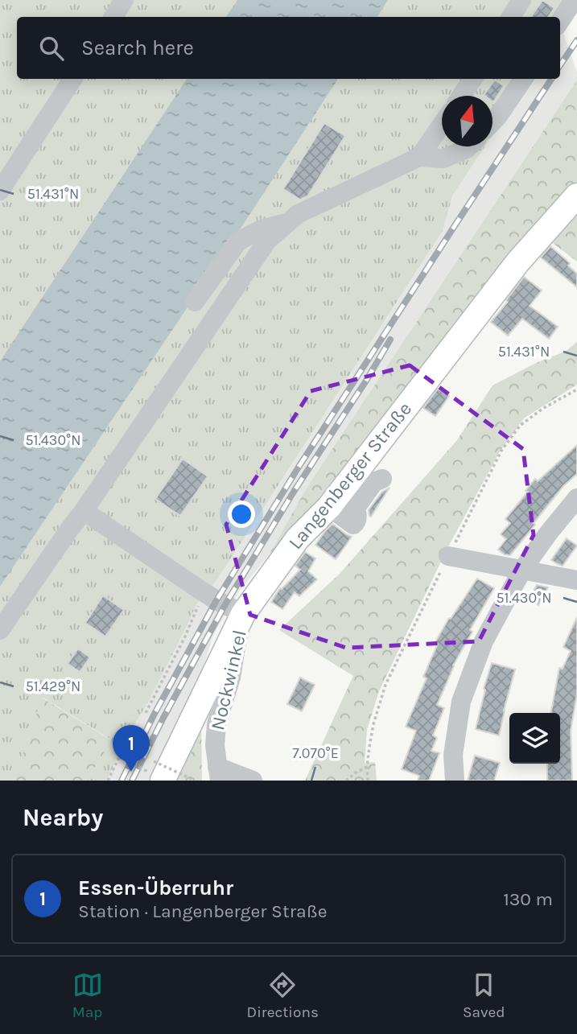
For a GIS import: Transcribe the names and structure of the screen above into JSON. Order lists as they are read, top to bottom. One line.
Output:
{"streets":{"main road":["Langenberger Straße"],"street":["Nockwinkel"]},"crossings":[["Langenberger Straße","Nockwinkel"]],"north":"top","page":{"search":"Search here","pins":"1","heading":"Nearby","list":[{"mark":"1","name":"Essen-Überruhr","note":"Station · Langenberger Straße","value":"130 m"}],"nav":["Map","Directions","Saved"]},"coordinates":["51.431°N","51.430°N","51.429°N","7.070°E"]}
